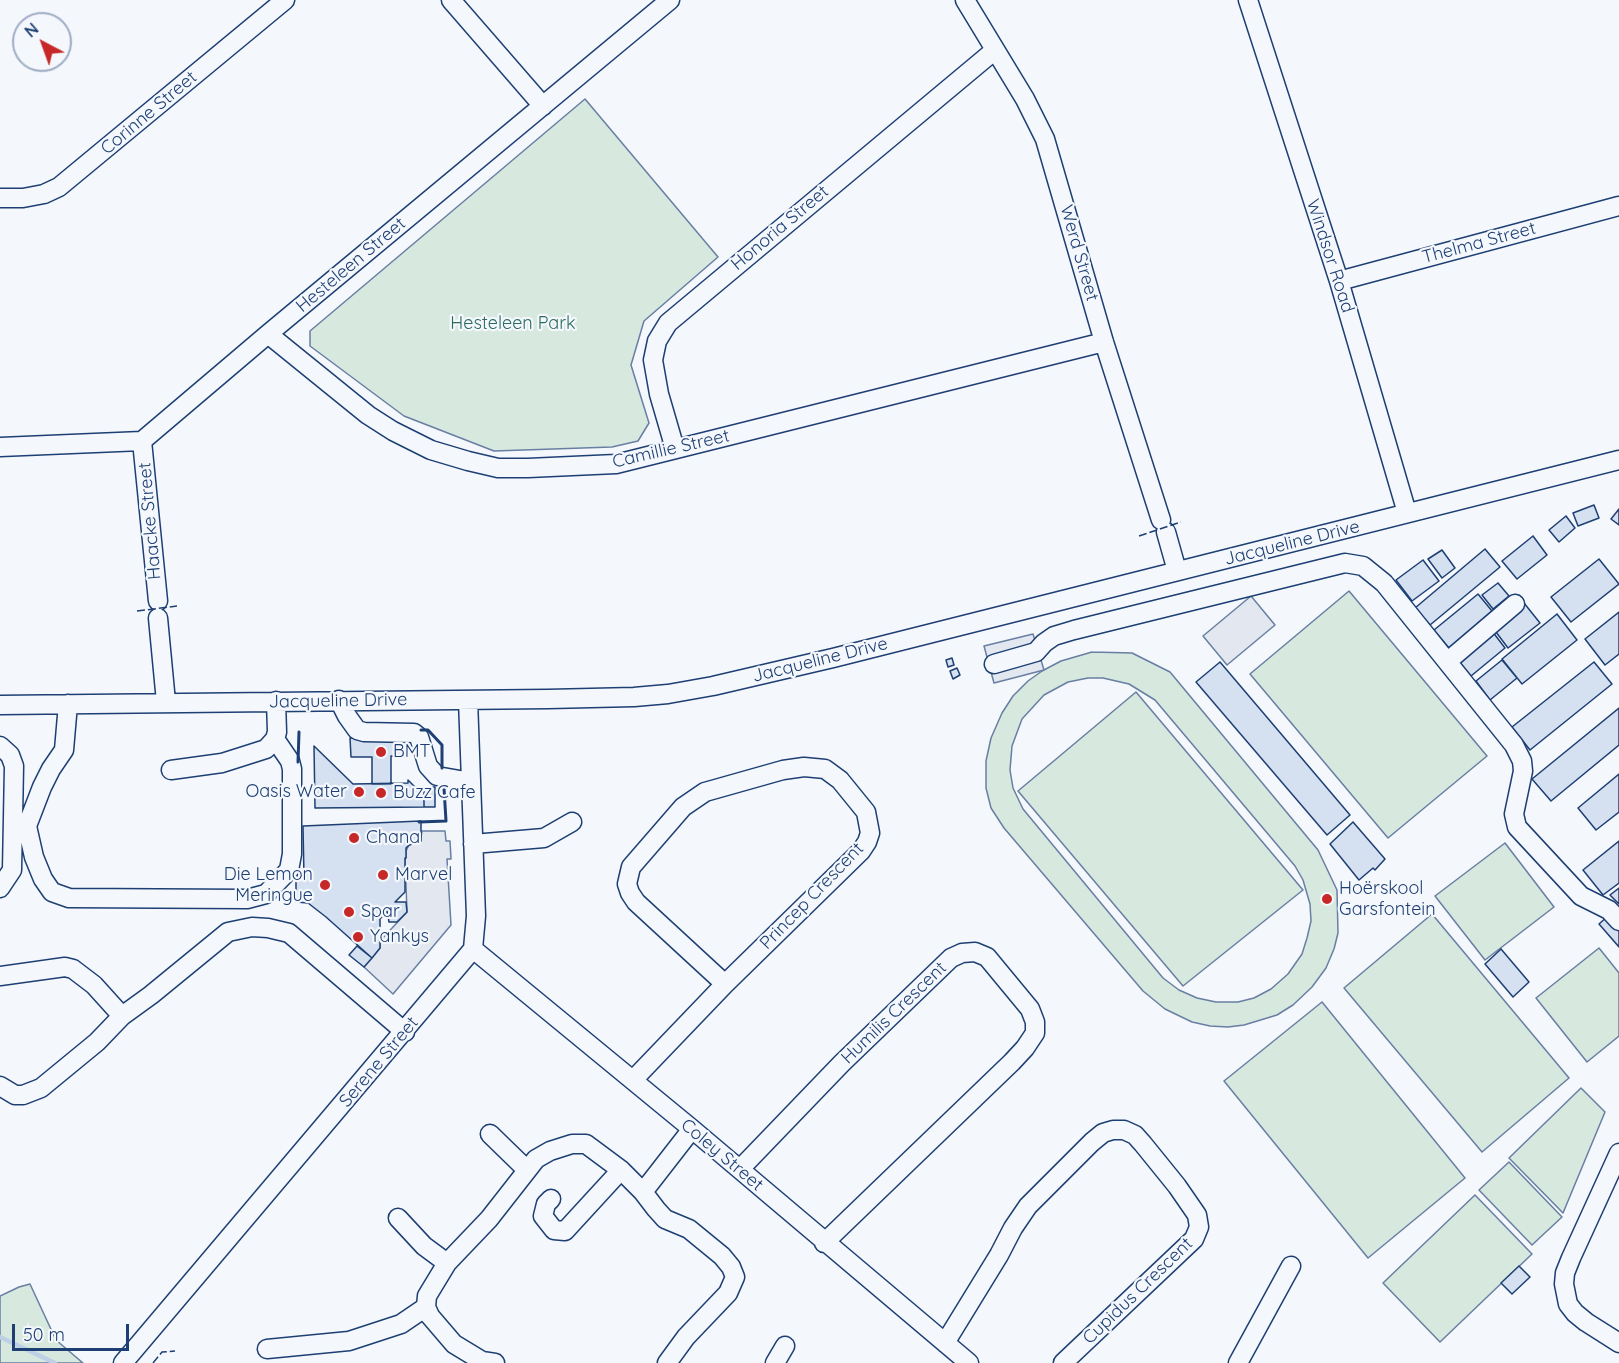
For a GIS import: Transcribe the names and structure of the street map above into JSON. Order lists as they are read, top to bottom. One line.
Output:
{"streets":{"street":["Corinne Street","Honoria Street","Thelma Street","Werd Street","Windsor Road","Hesteleen Street","Camillie Street","Haacke Street","Jacqueline Drive","Princep Crescent","Humilis Crescent","Serene Street","Coley Street","Cupidus Crescent"]},"crossings":[["Honoria Street","Werd Street"],["Honoria Street","Camillie Street"],["Thelma Street","Windsor Road"],["Werd Street","Camillie Street"],["Werd Street","Jacqueline Drive"],["Windsor Road","Jacqueline Drive"],["Hesteleen Street","Camillie Street"],["Hesteleen Street","Haacke Street"],["Haacke Street","Jacqueline Drive"],["Princep Crescent","Coley Street"],["Humilis Crescent","Coley Street"],["Serene Street","Coley Street"],["Coley Street","Cupidus Crescent"]],"parks":["Hesteleen Park"],"places":["BMT","Oasis Water","Buzz Cafe","Chana","Marvel","Die Lemon Meringue","Hoërskool Garsfontein","Spar","Yankys"],"scale_bar":"50 m","north":"top left"}
